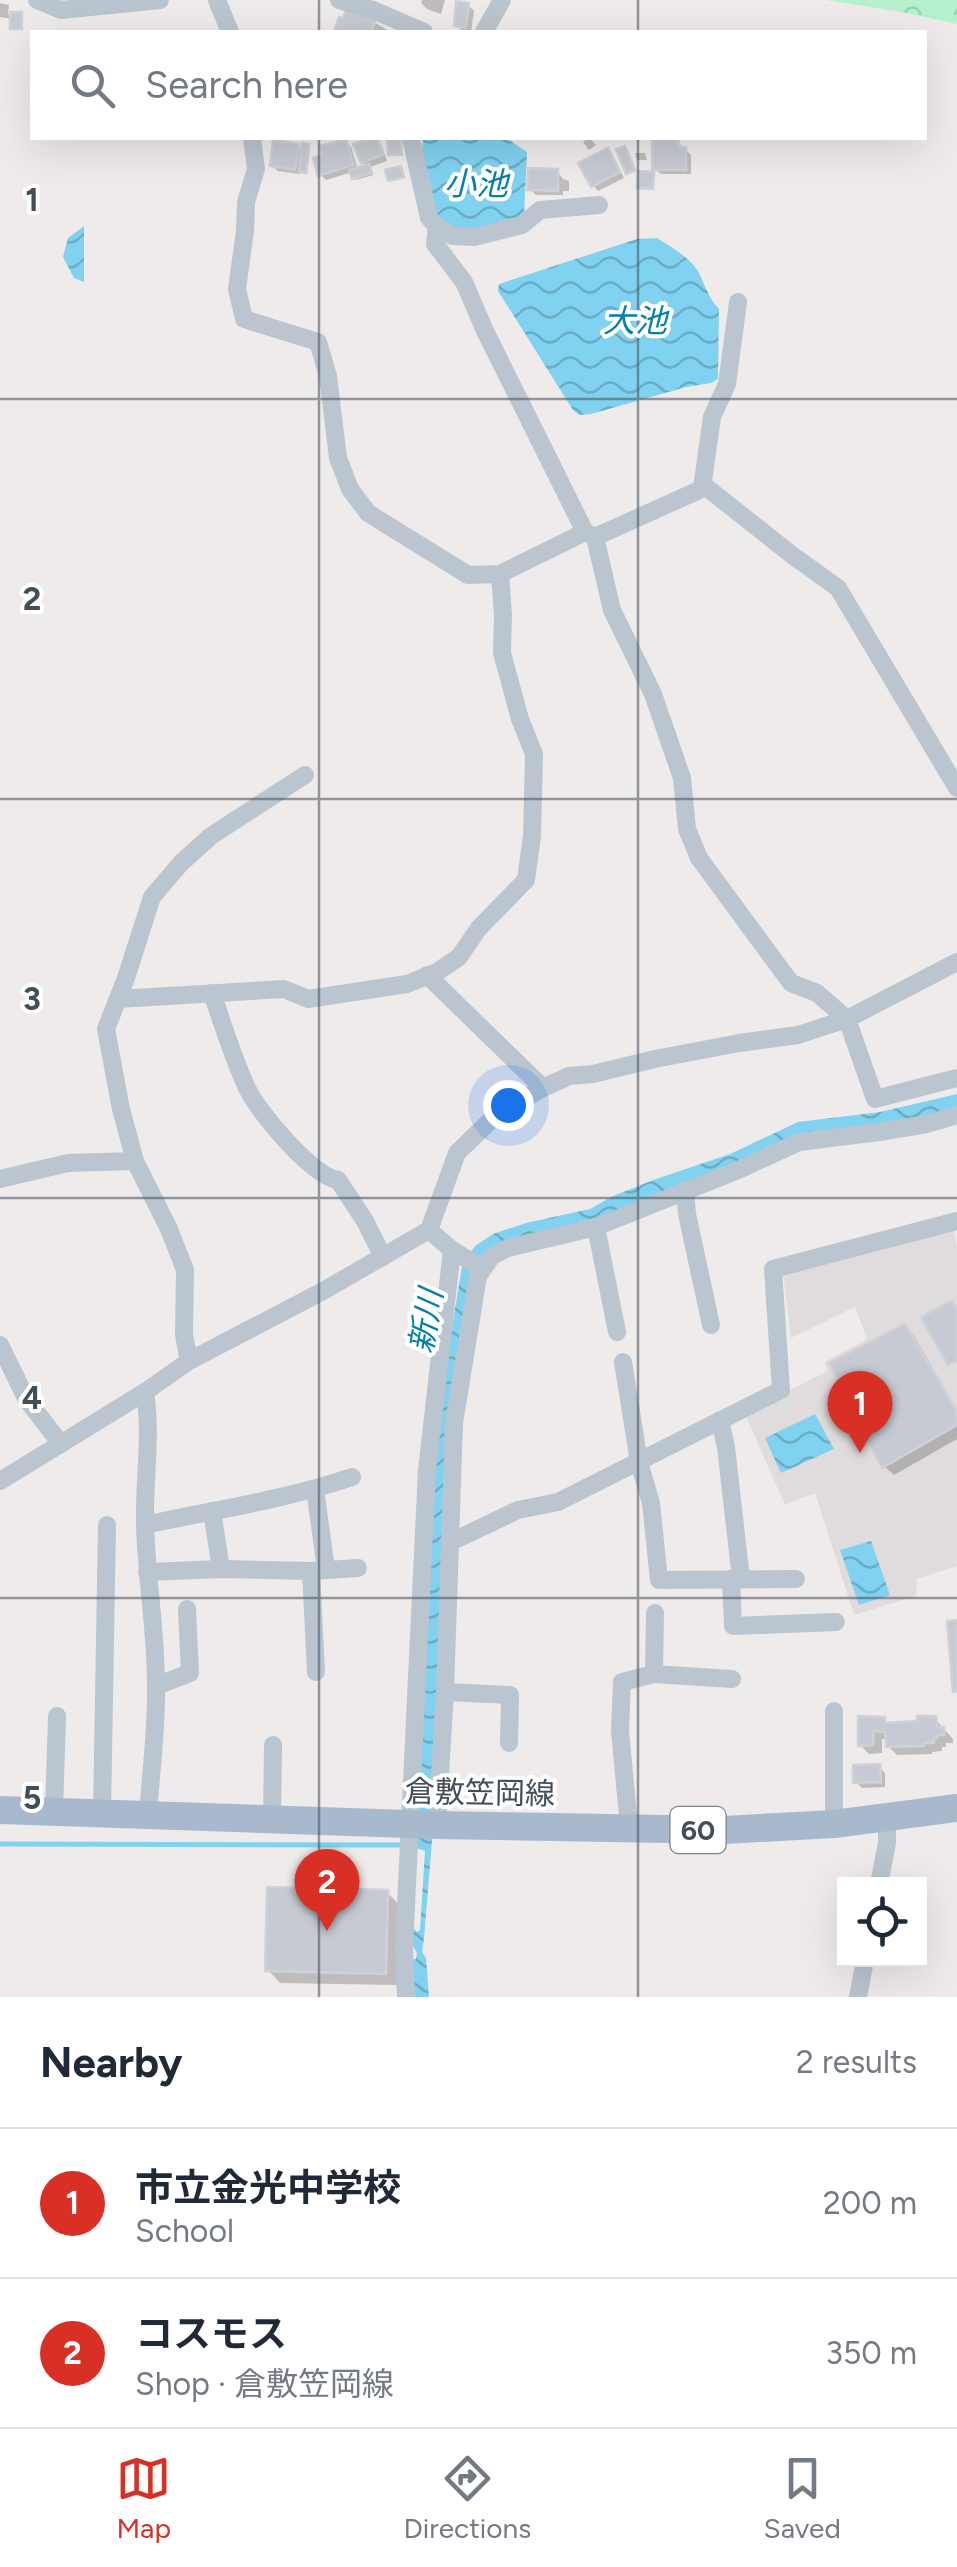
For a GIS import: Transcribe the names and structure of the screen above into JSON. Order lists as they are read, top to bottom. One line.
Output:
{"streets":{"main road":["倉敷笠岡線","60"]},"water":["小池","大池","新川"],"page":{"search":"Search here","pins":["1","2"],"heading":["Nearby","2 results"],"list":[{"mark":"1","name":"市立金光中学校","note":"School","value":"200 m"},{"mark":"2","name":"コスモス","note":"Shop · 倉敷笠岡線","value":"350 m"}],"nav":["Map","Directions","Saved"]},"grid":{"rows":["1","2","3","4","5"]}}
